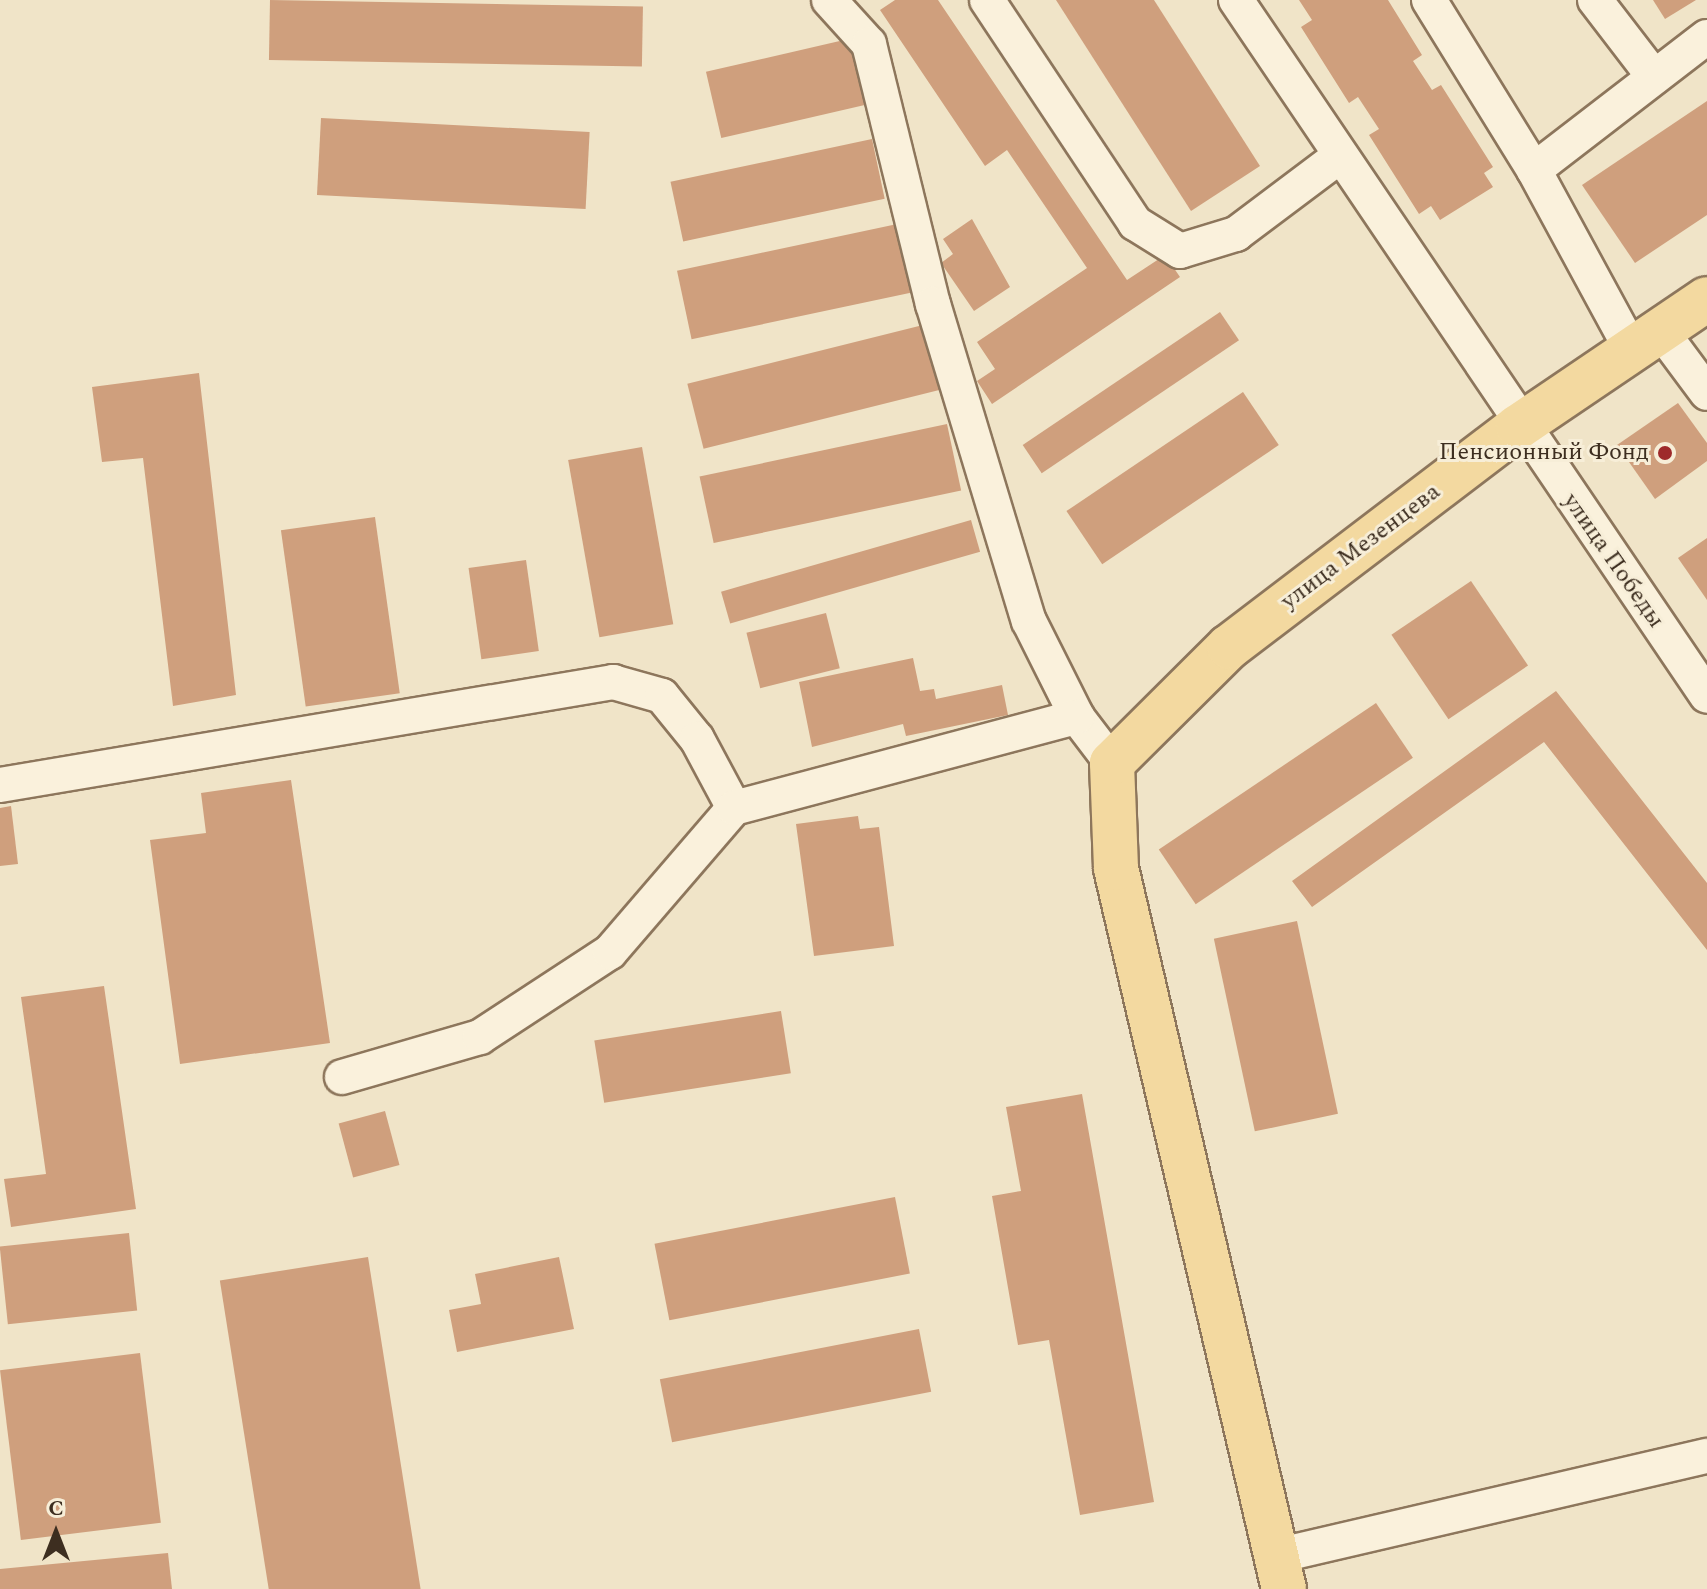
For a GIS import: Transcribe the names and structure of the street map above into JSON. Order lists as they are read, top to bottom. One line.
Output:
{"streets":{"main road":["улица Мезенцева"],"street":["улица Победы"]},"crossings":[["улица Мезенцева","улица Победы"]],"places":["Пенсионный Фонд"],"north":"top"}
